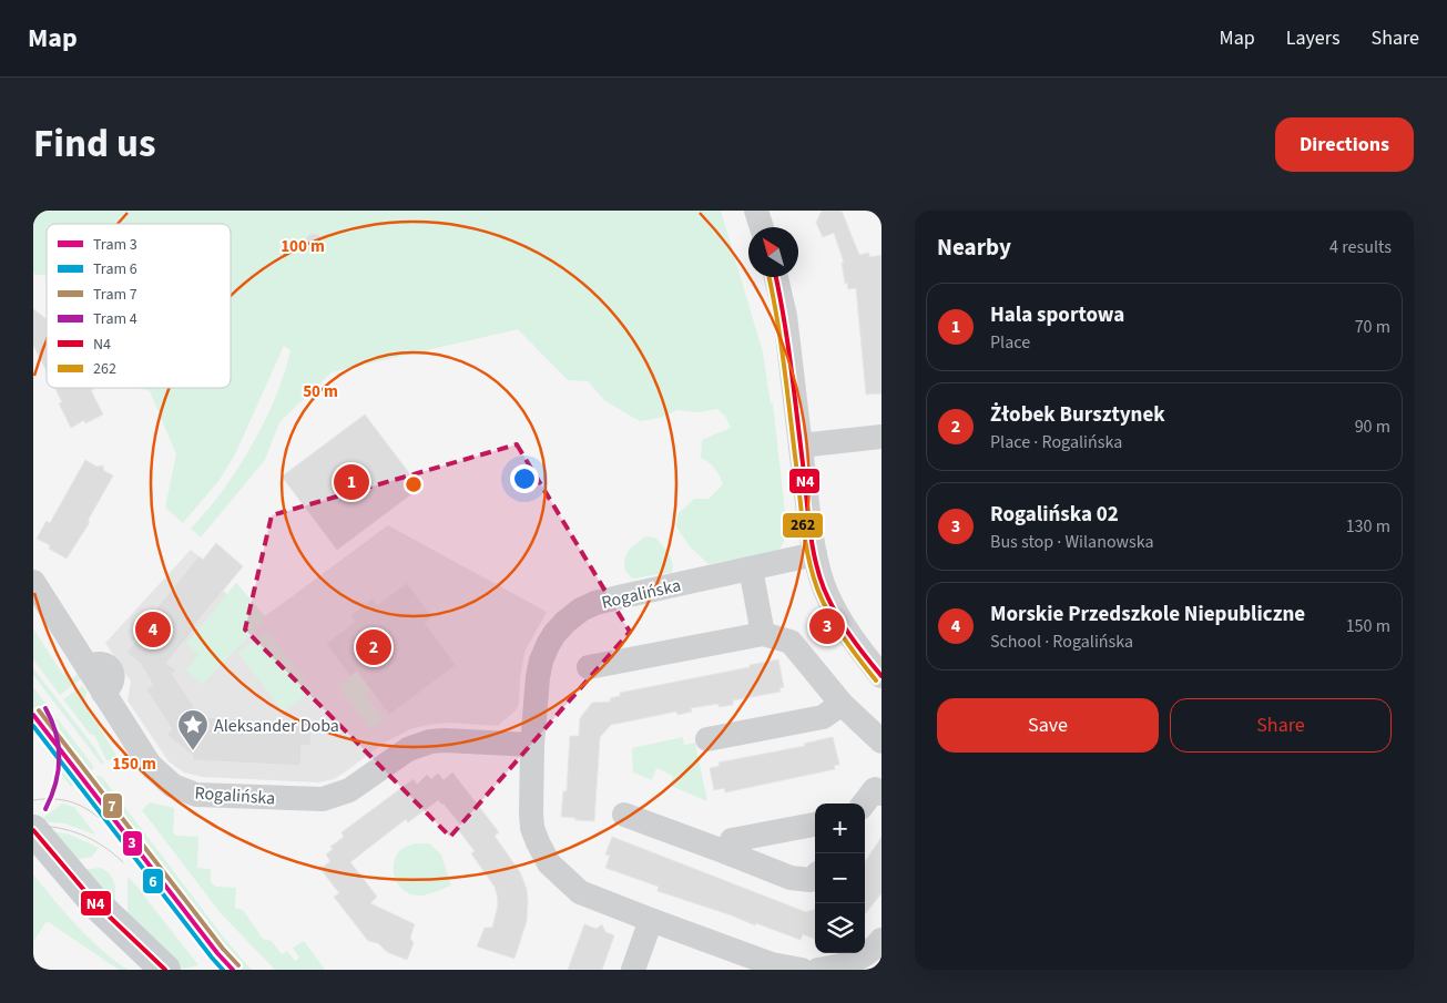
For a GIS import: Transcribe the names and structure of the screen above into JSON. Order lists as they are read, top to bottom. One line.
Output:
{"streets":{"street":["Rogalińska"]},"places":{"place":["Aleksander Doba"]},"lines":["transit line N4","transit line 262","tram line 4","tram line 7","tram line 3","tram line 6"],"legend":["Tram 3","Tram 6","Tram 7","Tram 4","N4","262"],"north":"top left","page":{"header":"Map","nav":["Map","Layers","Share"],"title":"Find us","buttons":["Directions",["Save","Share"]],"heading":["Nearby","4 results"],"list":[{"mark":"1","name":"Hala sportowa","note":"Place","value":"70 m"},{"mark":"2","name":"Żłobek Bursztynek","note":"Place · Rogalińska","value":"90 m"},{"mark":"3","name":"Rogalińska 02","note":"Bus stop · Wilanowska","value":"130 m"},{"mark":"4","name":"Morskie Przedszkole Niepubliczne","note":"School · Rogalińska","value":"150 m"}],"pins":["1","3","4","2"],"map_buttons":["+","−"]},"rings":["100 m","50 m","150 m"]}
